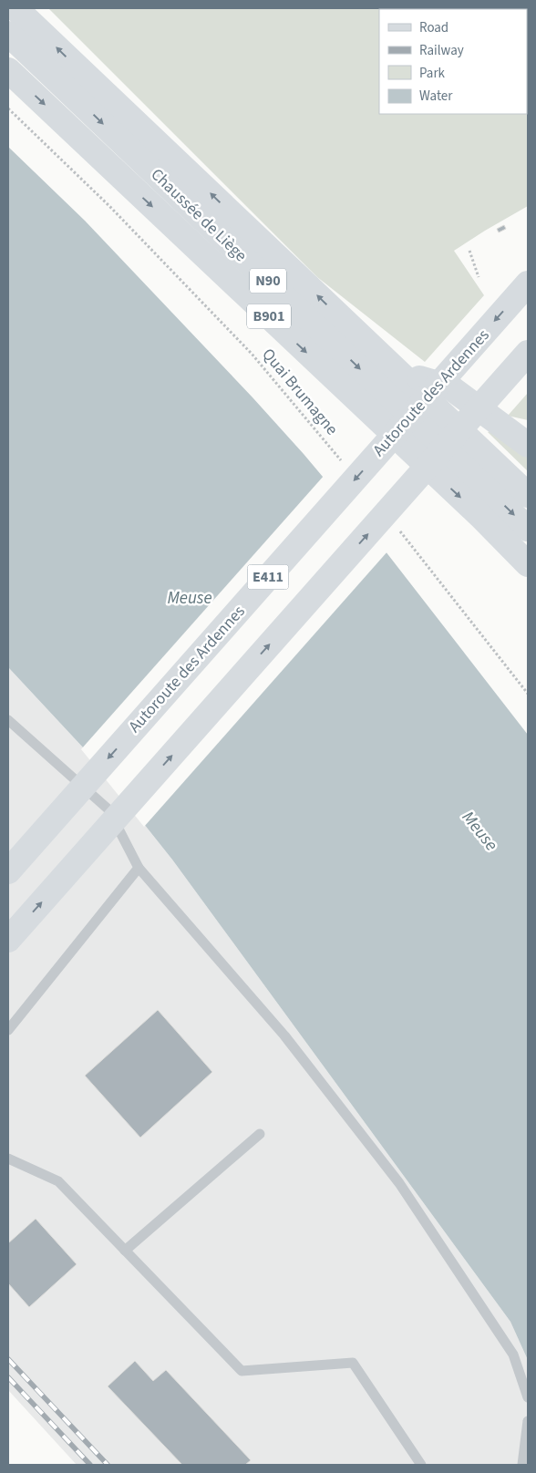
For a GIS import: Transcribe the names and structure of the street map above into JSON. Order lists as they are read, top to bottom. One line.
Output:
{"streets":{"main road":["Chaussée de Liège","N90","B901","Autoroute des Ardennes","E411"],"path":["Quai Brumagne"]},"water":["Meuse"],"legend":["Road","Railway","Park","Water"]}
